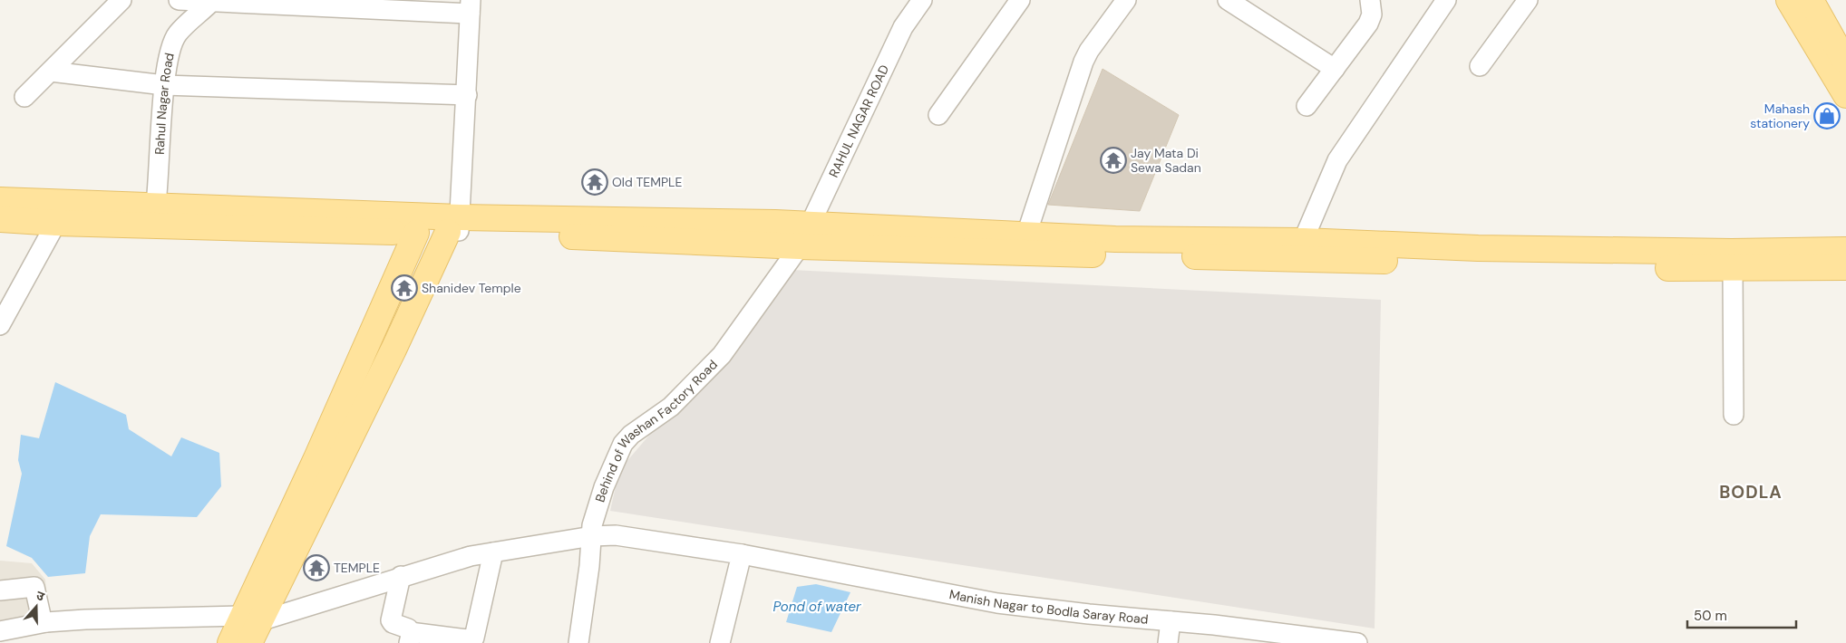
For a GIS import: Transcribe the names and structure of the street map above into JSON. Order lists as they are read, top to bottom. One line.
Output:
{"streets":{"street":["Rahul Nagar Road","RAHUL NAGAR ROAD","Behind of Washan Factory Road","Manish Nagar to Bodla Saray Road"]},"crossings":[["RAHUL NAGAR ROAD","Behind of Washan Factory Road"],["Behind of Washan Factory Road","Manish Nagar to Bodla Saray Road"]],"districts":["BODLA"],"water":["Pond of water"],"places":{"shop":["Mahash stationery"],"temple":["Jay Mata Di Sewa Sadan","Old TEMPLE","Shanidev Temple","TEMPLE"]},"scale_bar":"50 m","north":"top"}
